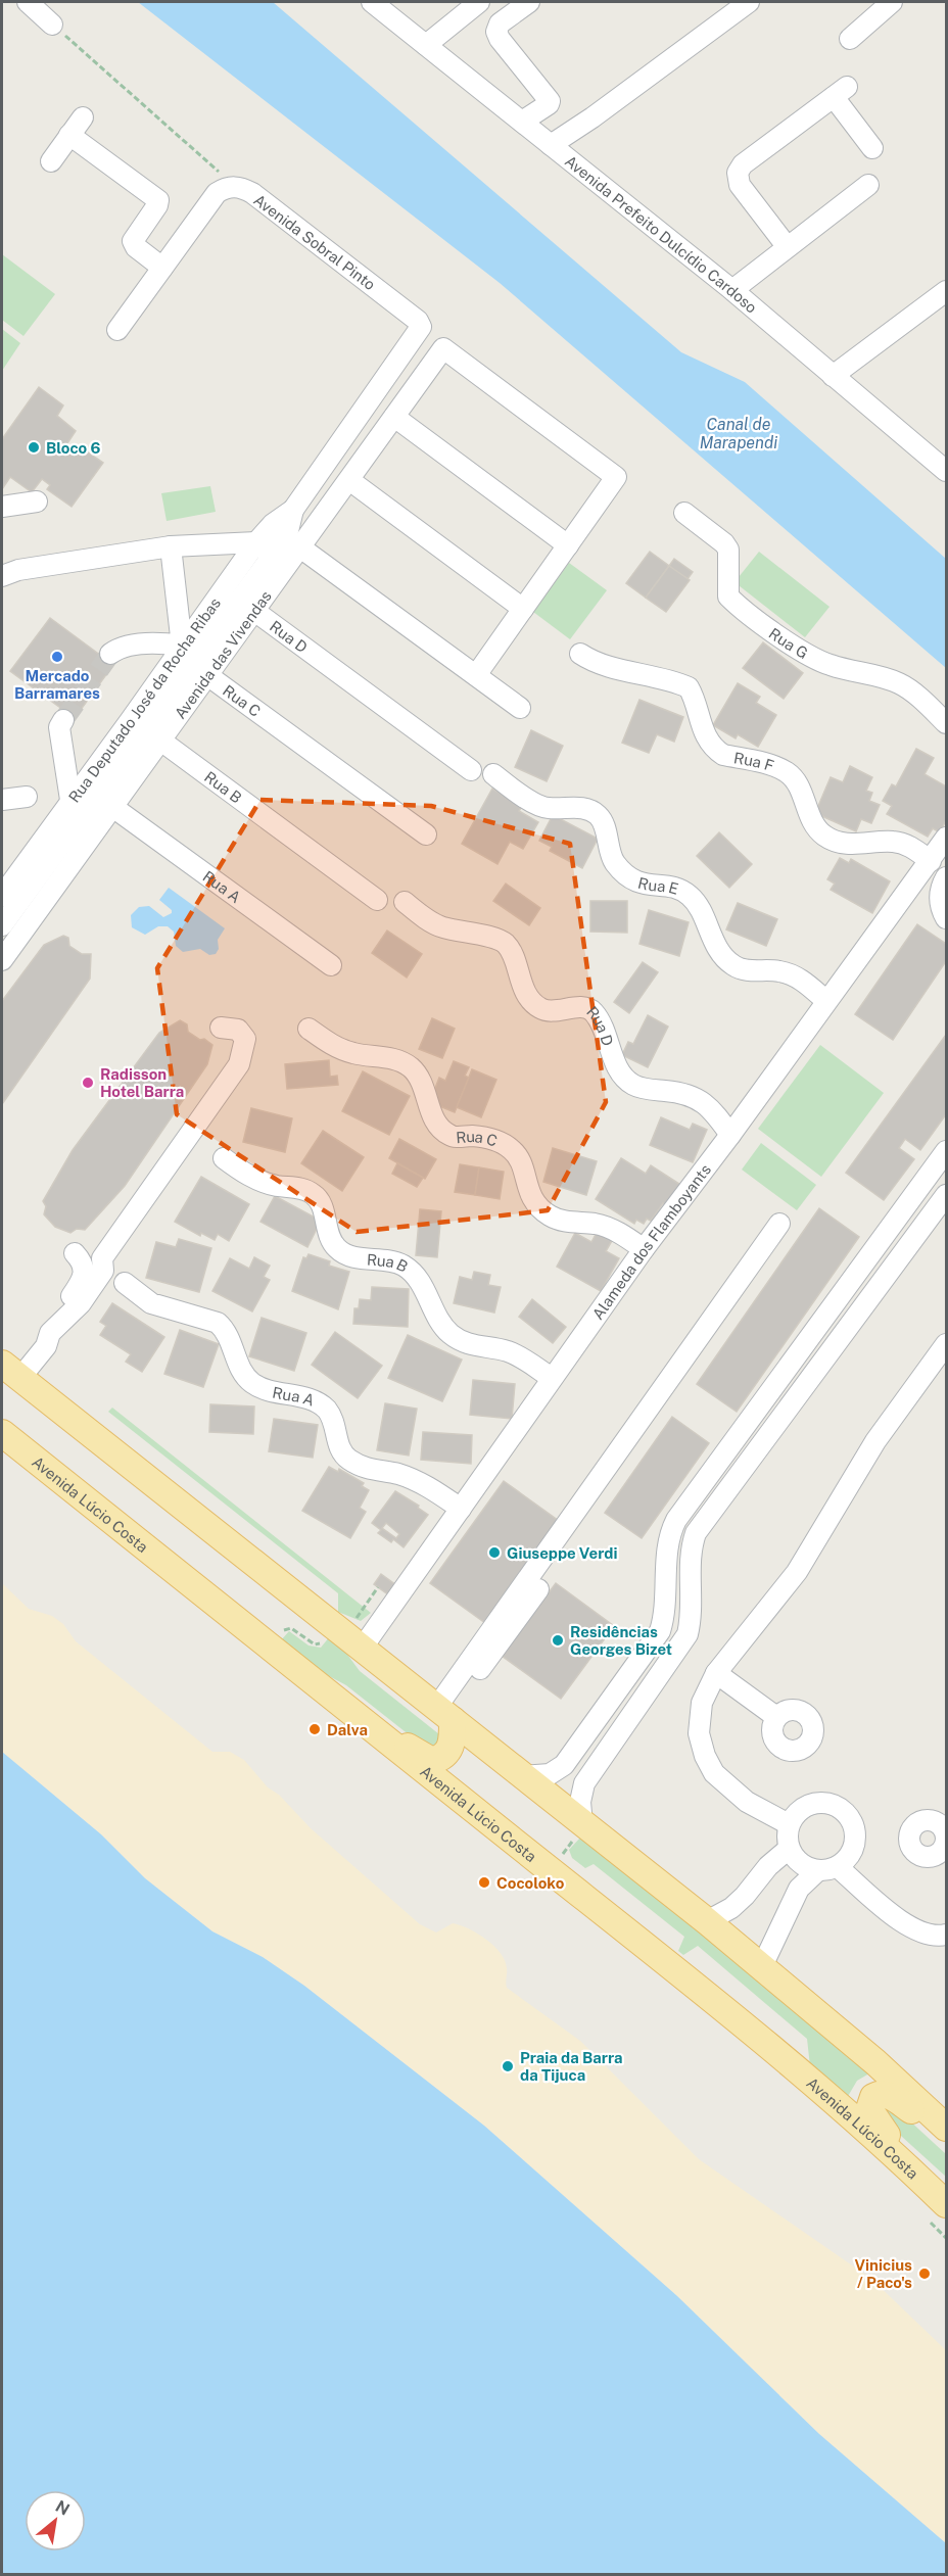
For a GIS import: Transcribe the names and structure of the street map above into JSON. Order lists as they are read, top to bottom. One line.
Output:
{"streets":{"main road":["Avenida Lúcio Costa"],"street":["Avenida Prefeito Dulcídio Cardoso","Avenida Sobral Pinto","Rua D","Rua G","Avenida das Vivendas","Rua Deputado José da Rocha Ribas","Rua C","Rua F","Rua B","Rua A","Rua E","Alameda dos Flamboyants"]},"crossings":[["Avenida Sobral Pinto","Rua Deputado José da Rocha Ribas"],["Rua D","Avenida das Vivendas"],["Rua D","Alameda dos Flamboyants"],["Avenida das Vivendas","Rua C"],["Avenida das Vivendas","Rua B"],["Avenida das Vivendas","Rua A"],["Rua C","Alameda dos Flamboyants"],["Rua F","Alameda dos Flamboyants"],["Rua B","Alameda dos Flamboyants"],["Rua A","Alameda dos Flamboyants"],["Rua E","Alameda dos Flamboyants"]],"water":["Canal de Marapendi"],"places":["Bloco 6","Mercado Barramares","Radisson Hotel Barra","Giuseppe Verdi","Residências Georges Bizet","Dalva","Cocoloko","Praia da Barra da Tijuca","Vinicius / Paco's"],"north":"top right"}
